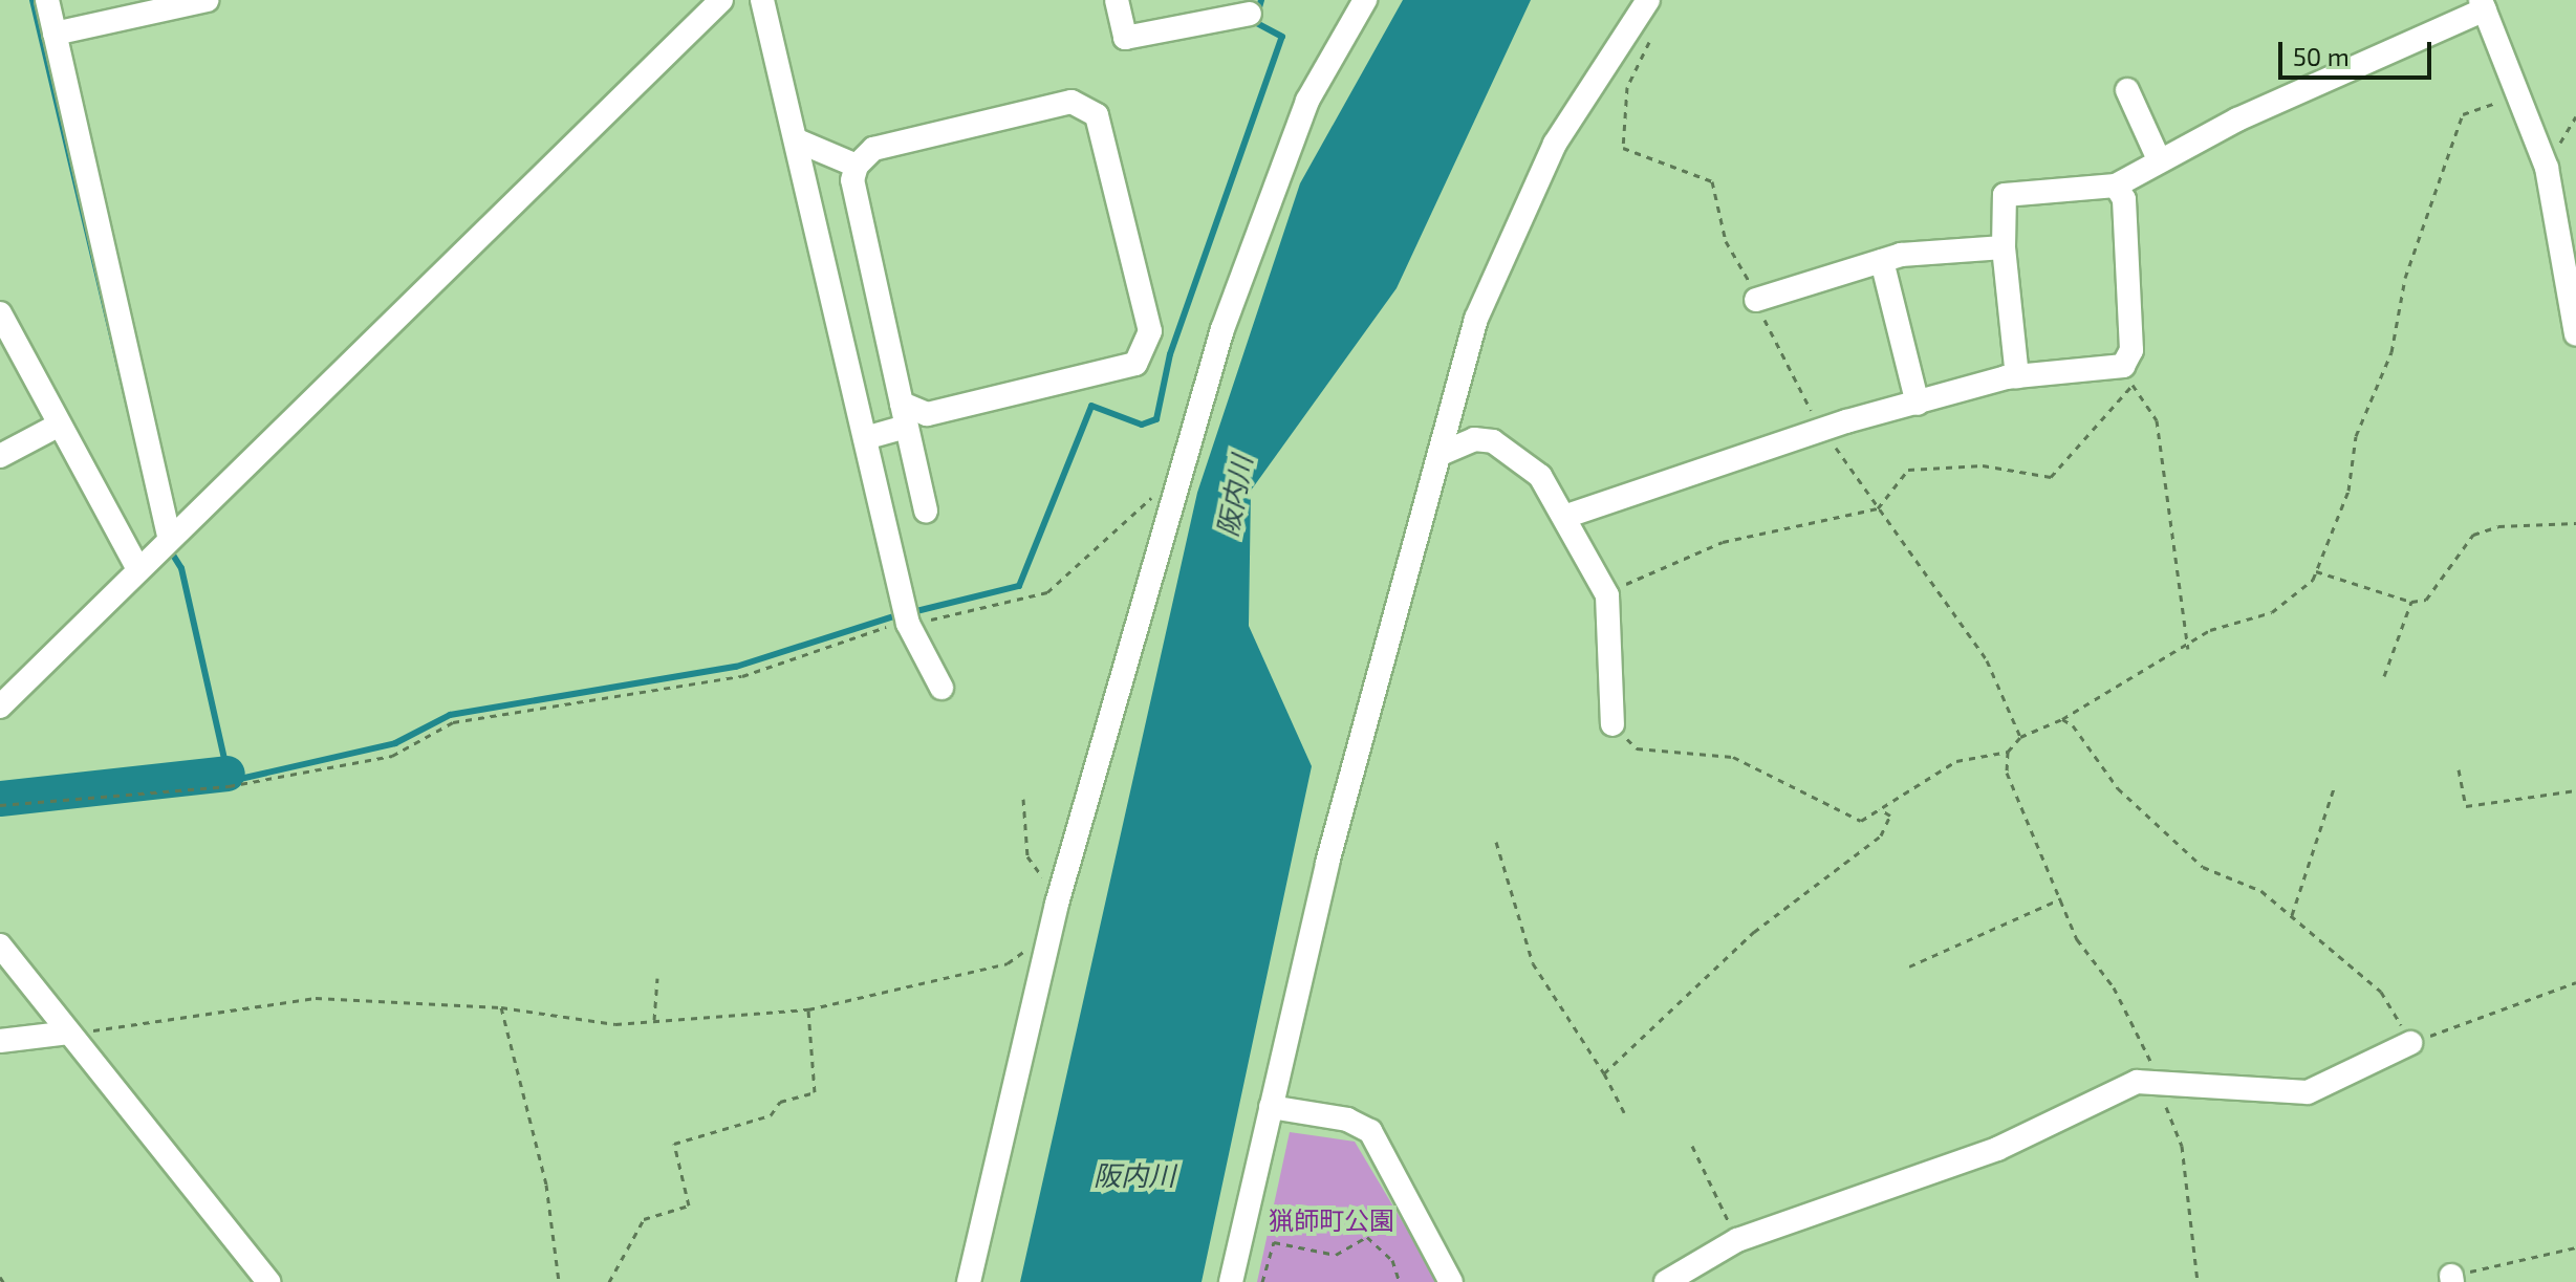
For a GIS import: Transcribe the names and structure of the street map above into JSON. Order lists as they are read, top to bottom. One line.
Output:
{"water":["阪内川"],"parks":["猟師町公園"],"scale_bar":"50 m"}
